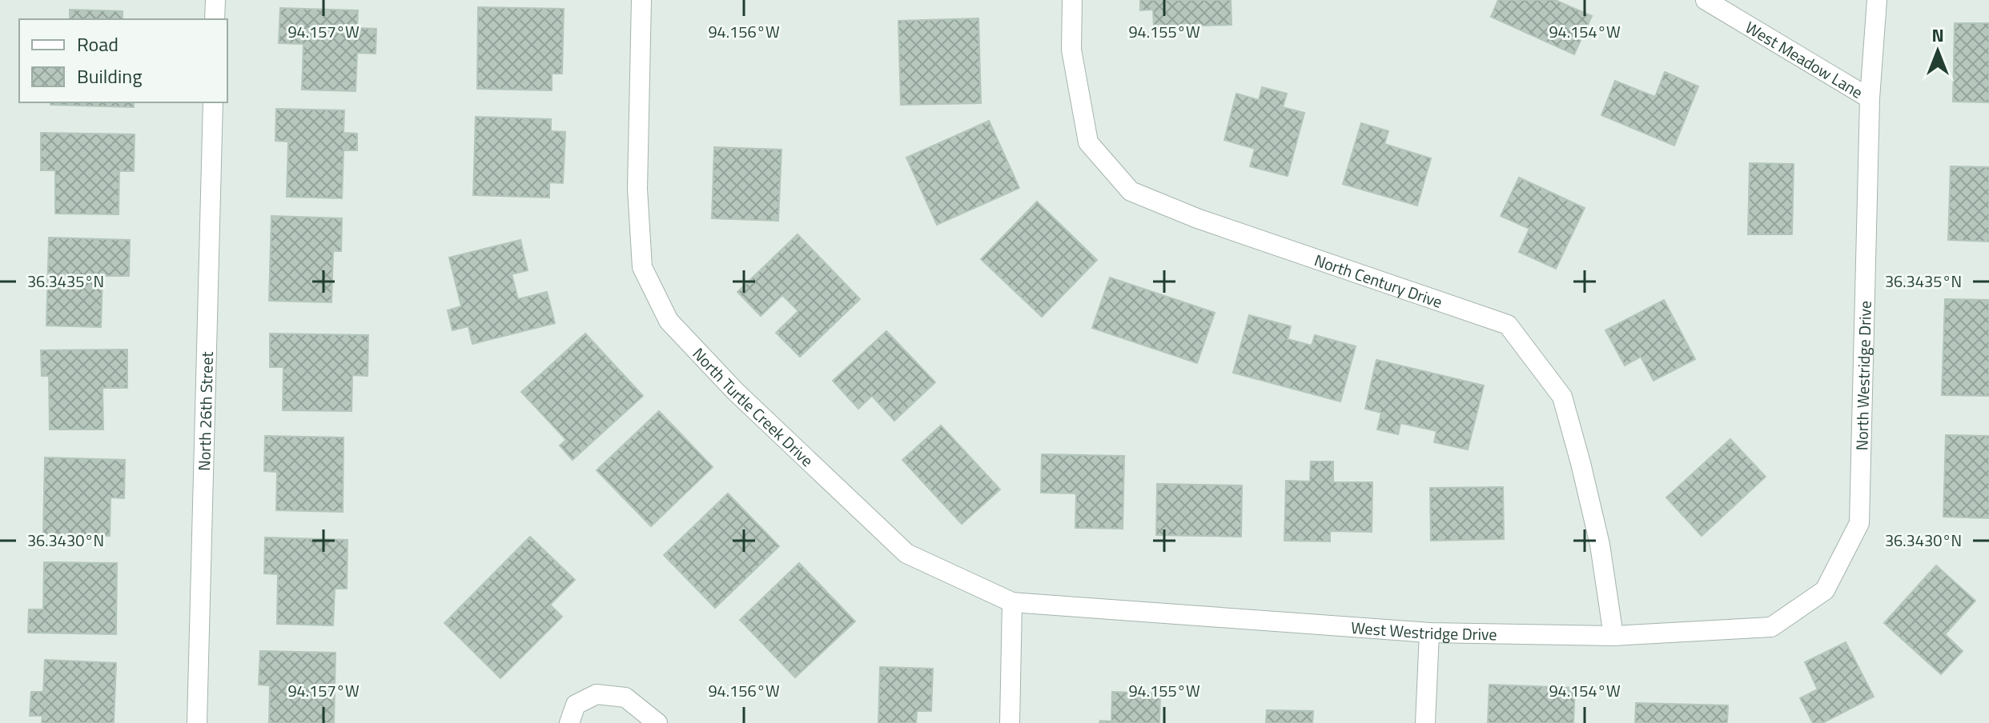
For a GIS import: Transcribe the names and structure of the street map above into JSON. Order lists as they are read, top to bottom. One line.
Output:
{"streets":{"street":["West Meadow Lane","North Century Drive","North Westridge Drive","North Turtle Creek Drive","North 26th Street","West Westridge Drive"]},"crossings":[["West Meadow Lane","North Westridge Drive"],["North Century Drive","West Westridge Drive"],["North Westridge Drive","West Westridge Drive"],["North Turtle Creek Drive","West Westridge Drive"]],"legend":["Road","Building"],"north":"top","coordinates":["94.157°W","94.156°W","94.155°W","94.154°W","36.3435°N","36.3430°N"]}
